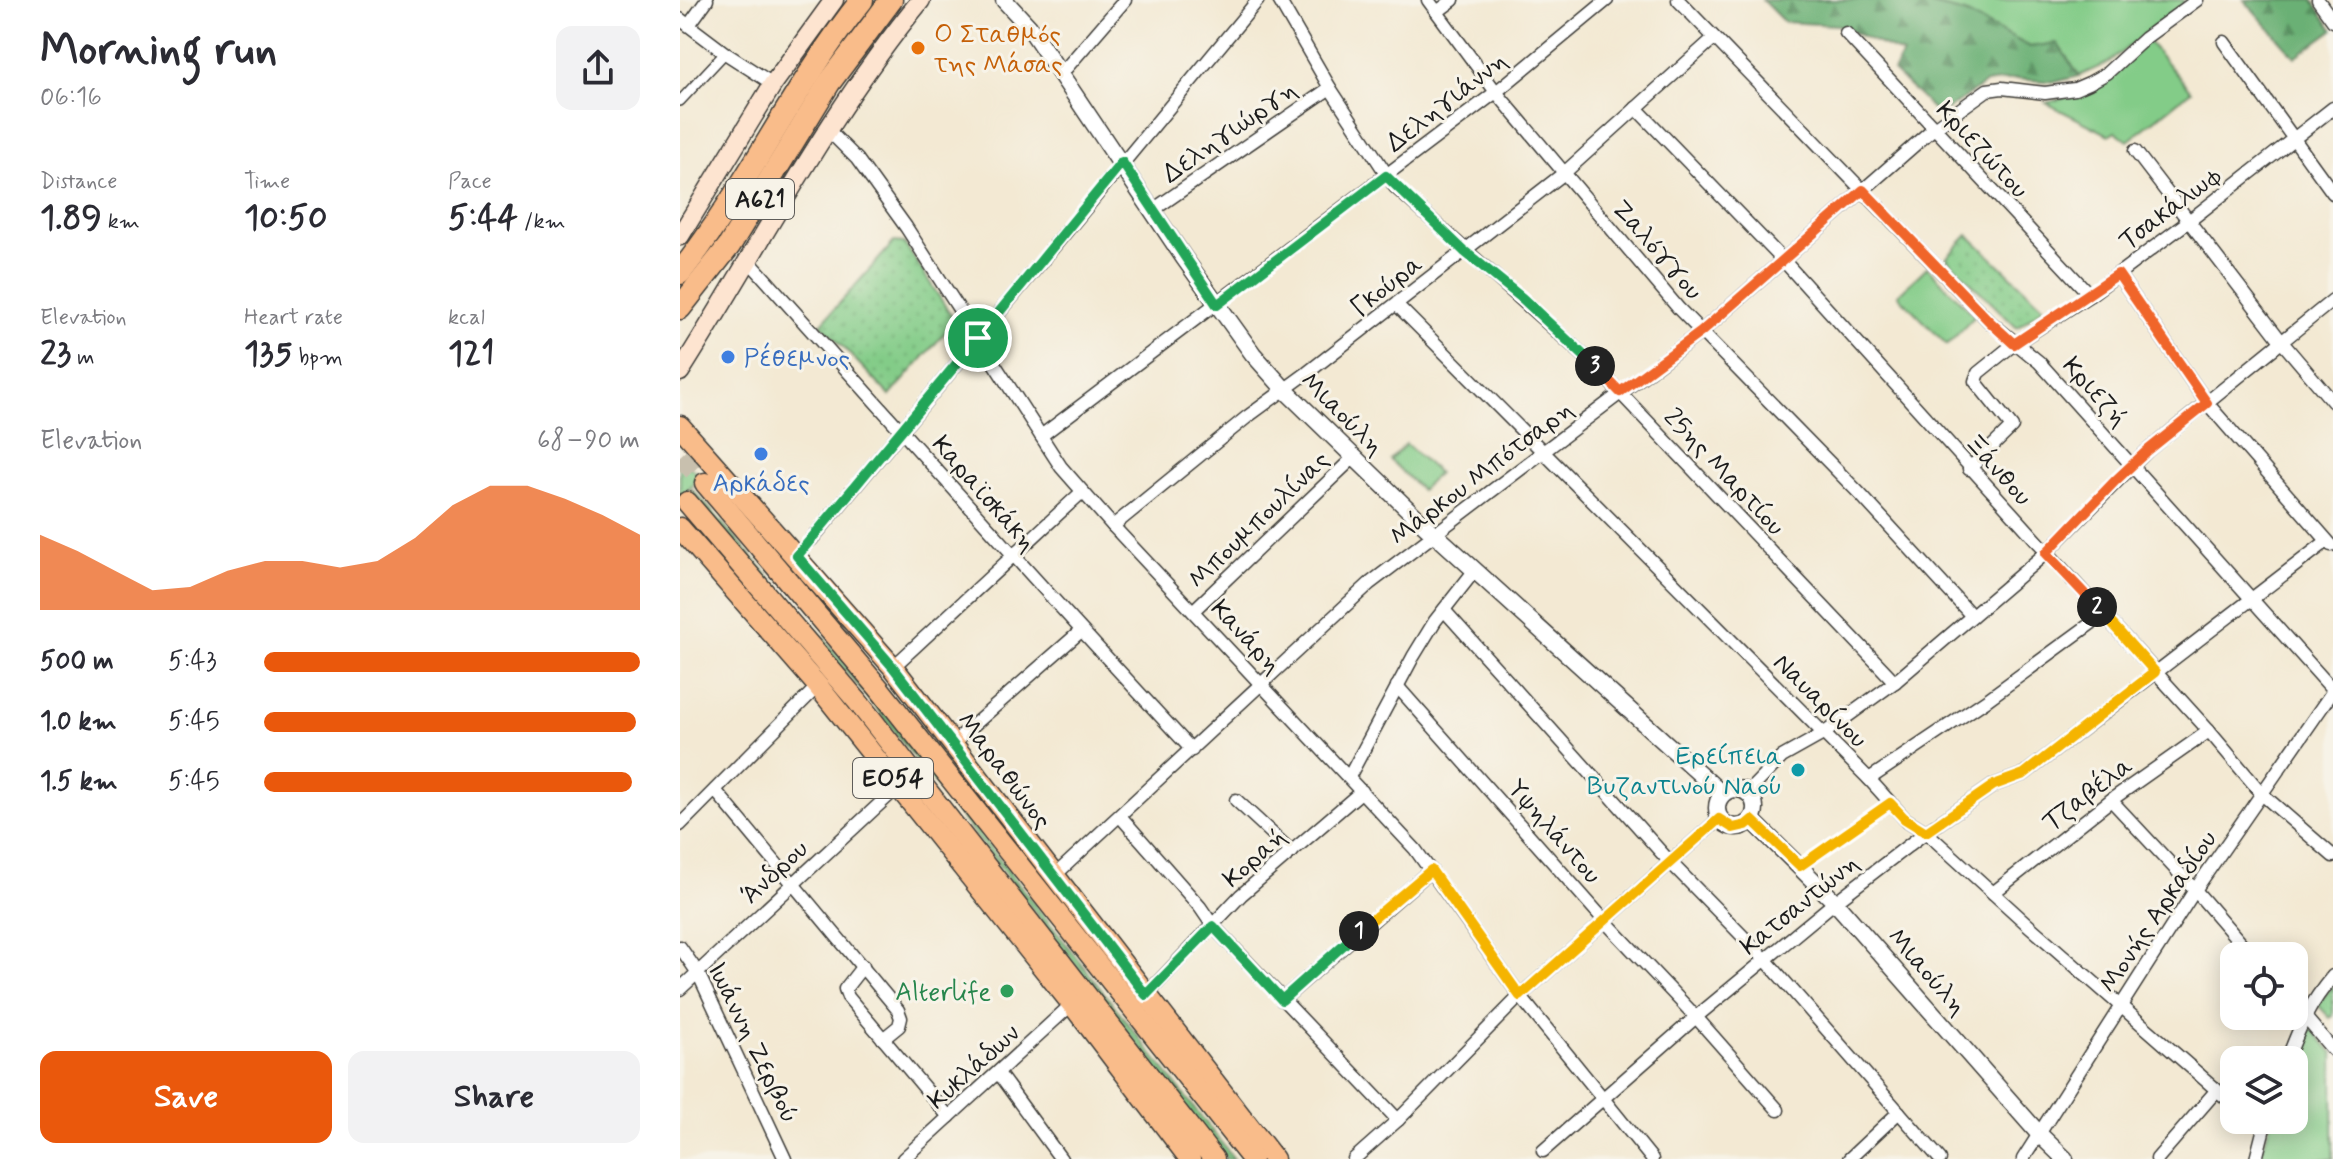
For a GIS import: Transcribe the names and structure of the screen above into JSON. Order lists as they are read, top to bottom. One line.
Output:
{"streets":{"highway":["Α621"],"main road":["Μαραθώνος","ΕΟ54"],"street":["Δεληγιάννη","Δεληγιώργη","Κριεζώτου","Τσακάλωφ","Ζαλόγγου","Γκούρα","Κριεζή","Μιαούλη","Ξάνθου","25ης Μαρτίου","Μάρκου Μπότσαρη","Καραϊσκάκη","Μπουμπουλίνας","Κανάρη","Ναυαρίνου","Τζαβέλα","Υψηλάντου","Κοραή","Άνδρου","Κατσαντώνη","Μονής Αρκαδίου","Ιωάννη Ζερβού","Κυκλάδων"]},"crossings":[["Δεληγιάννη","Ζαλόγγου"],["Δεληγιάννη","Μιαούλη"],["Δεληγιάννη","25ης Μαρτίου"],["Δεληγιάννη","Κανάρη"],["Δεληγιώργη","Μιαούλη"],["Δεληγιώργη","25ης Μαρτίου"],["Κριεζώτου","Τσακάλωφ"],["Κριεζώτου","Μάρκου Μπότσαρη"],["Τσακάλωφ","Κριεζή"],["Τσακάλωφ","Ξάνθου"],["Ζαλόγγου","Γκούρα"],["Ζαλόγγου","Μάρκου Μπότσαρη"],["Γκούρα","Κριεζή"],["Γκούρα","Μιαούλη"],["Γκούρα","Ξάνθου"],["Γκούρα","25ης Μαρτίου"],["Γκούρα","Κανάρη"],["Γκούρα","Ναυαρίνου"],["Κριεζή","Μάρκου Μπότσαρη"],["Κριεζή","Κατσαντώνη"],["Κριεζή","Μονής Αρκαδίου"],["Μιαούλη","Μάρκου Μπότσαρη"],["Μιαούλη","Μπουμπουλίνας"],["Μιαούλη","Κατσαντώνη"],["Μιαούλη","Μονής Αρκαδίου"],["Ξάνθου","Μάρκου Μπότσαρη"],["Ξάνθου","Τζαβέλα"],["Ξάνθου","Κατσαντώνη"],["Ξάνθου","Μονής Αρκαδίου"],["25ης Μαρτίου","Μάρκου Μπότσαρη"],["Μάρκου Μπότσαρη","Καραϊσκάκη"],["Μάρκου Μπότσαρη","Κανάρη"],["Μάρκου Μπότσαρη","Ναυαρίνου"],["Μάρκου Μπότσαρη","Μαραθώνος"],["Μπουμπουλίνας","Κανάρη"],["Κανάρη","Κοραή"],["Κανάρη","Κατσαντώνη"],["Ναυαρίνου","Τζαβέλα"],["Ναυαρίνου","Κατσαντώνη"],["Ναυαρίνου","Μονής Αρκαδίου"],["Μαραθώνος","Κοραή"],["ΕΟ54","Άνδρου"],["ΕΟ54","Κυκλάδων"],["Υψηλάντου","Κατσαντώνη"],["Άνδρου","Ιωάννη Ζερβού"]],"places":["Ο Σταθμός της Μάσας","Ρέθεμνος","Αρκάδες","Ερείπεια Βυζαντινού Ναού","Alterlife"],"page":{"heading":["Morning run","06:16"],"stats":[["Distance","1.89 km"],["Time","10:50"],["Pace","5:44 /km"],["Elevation","23 m"],["Heart rate","135 bpm"],["kcal","121"]],"pins":["3","2","1"],"chart":["Elevation","68–90 m"],"list":[{"name":"500 m","note":"5:43"},{"name":"1.0 km","note":"5:45"},{"name":"1.5 km","note":"5:45"}],"buttons":["Save","Share"]}}
